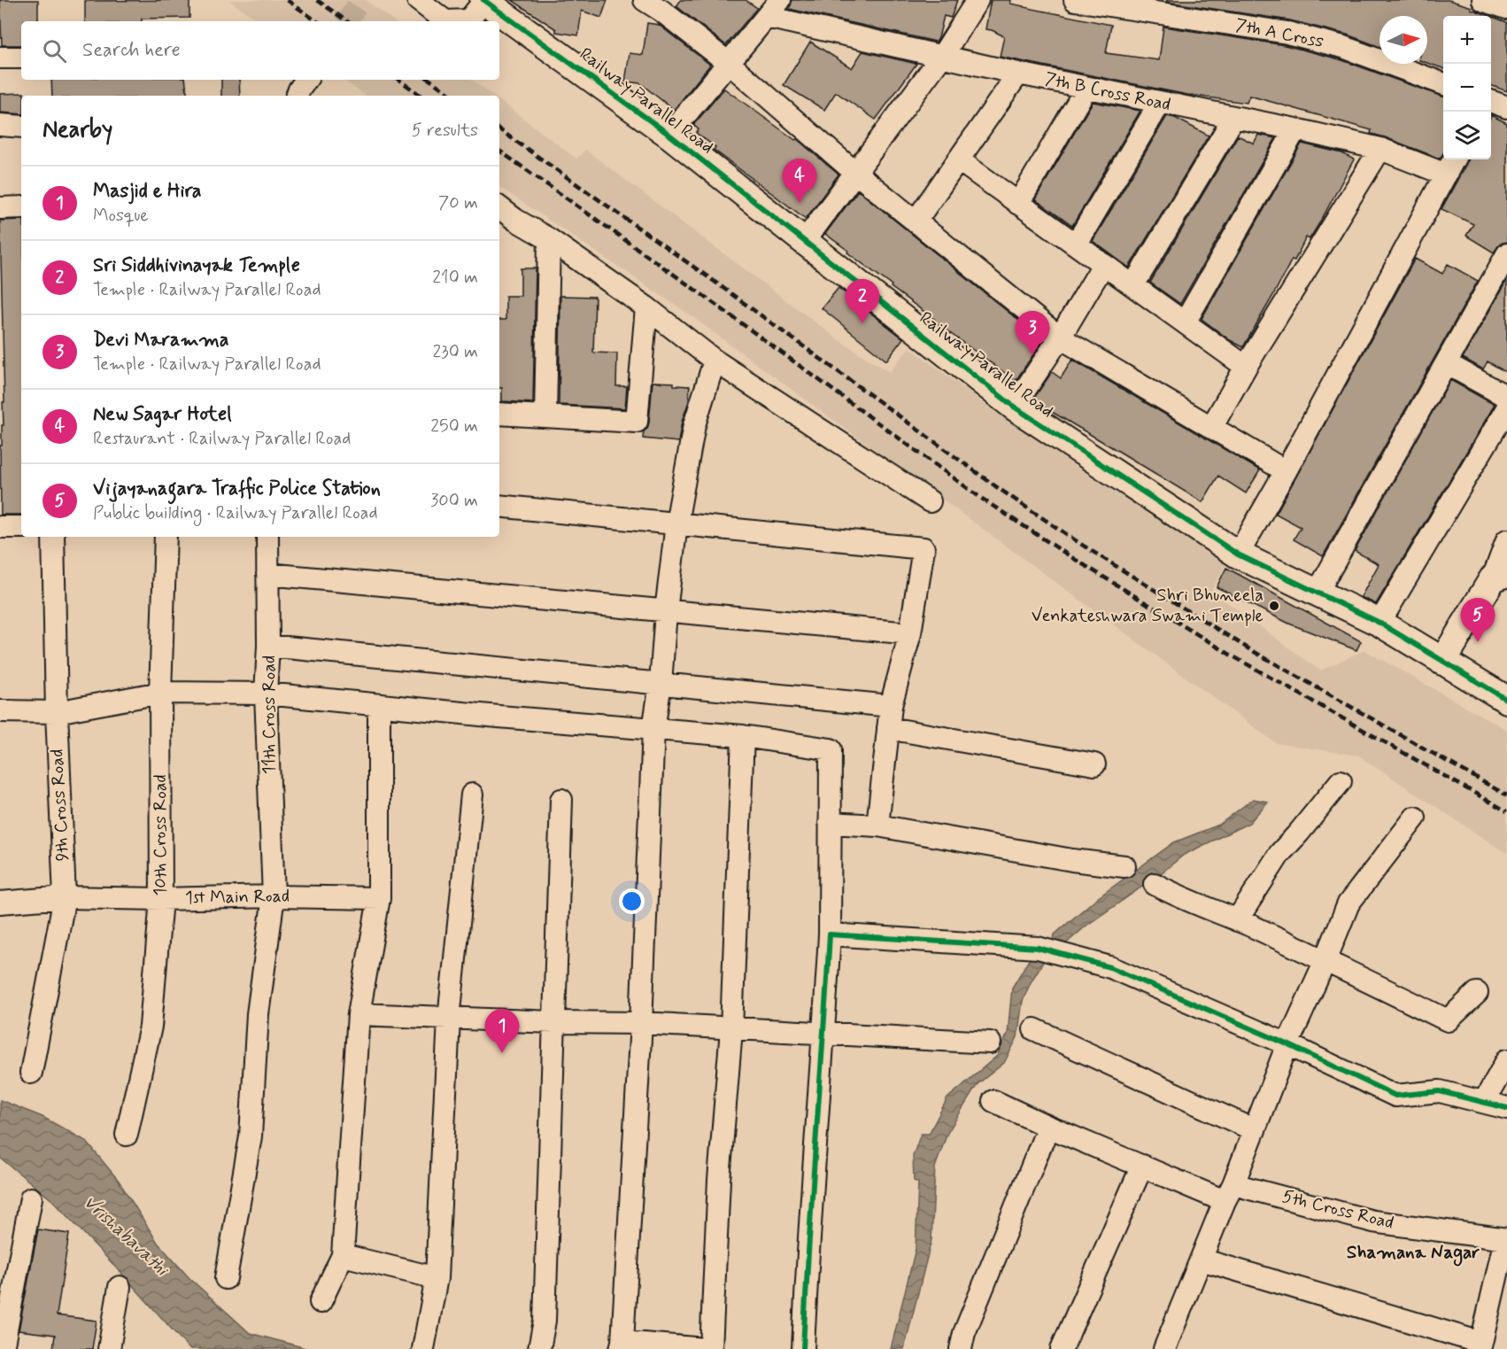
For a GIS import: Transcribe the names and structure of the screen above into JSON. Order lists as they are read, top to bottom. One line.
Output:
{"streets":{"street":["7th A Cross","7th B Cross Road","Railway Parallel Road","11th Cross Road","9th Cross Road","10th Cross Road","1st Main Road","5th Cross Road"]},"crossings":[["11th Cross Road","1st Main Road"],["9th Cross Road","1st Main Road"],["10th Cross Road","1st Main Road"]],"districts":["Shamana Nagar"],"water":["Vrishabavathi"],"places":["Shri Bhuneela Venkateshwara Swami Temple"],"north":"right","page":{"map_buttons":["+","−"],"search":"Search here","heading":["Nearby","5 results"],"pins":["4","2","3","5","1"],"list":[{"mark":"1","name":"Masjid e Hira","note":"Mosque","value":"70 m"},{"mark":"2","name":"Sri Siddhivinayak Temple","note":"Temple · Railway Parallel Road","value":"210 m"},{"mark":"3","name":"Devi Maramma","note":"Temple · Railway Parallel Road","value":"230 m"},{"mark":"4","name":"New Sagar Hotel","note":"Restaurant · Railway Parallel Road","value":"250 m"},{"mark":"5","name":"Vijayanagara Traffic Police Station","note":"Public building · Railway Parallel Road","value":"300 m"}]}}
